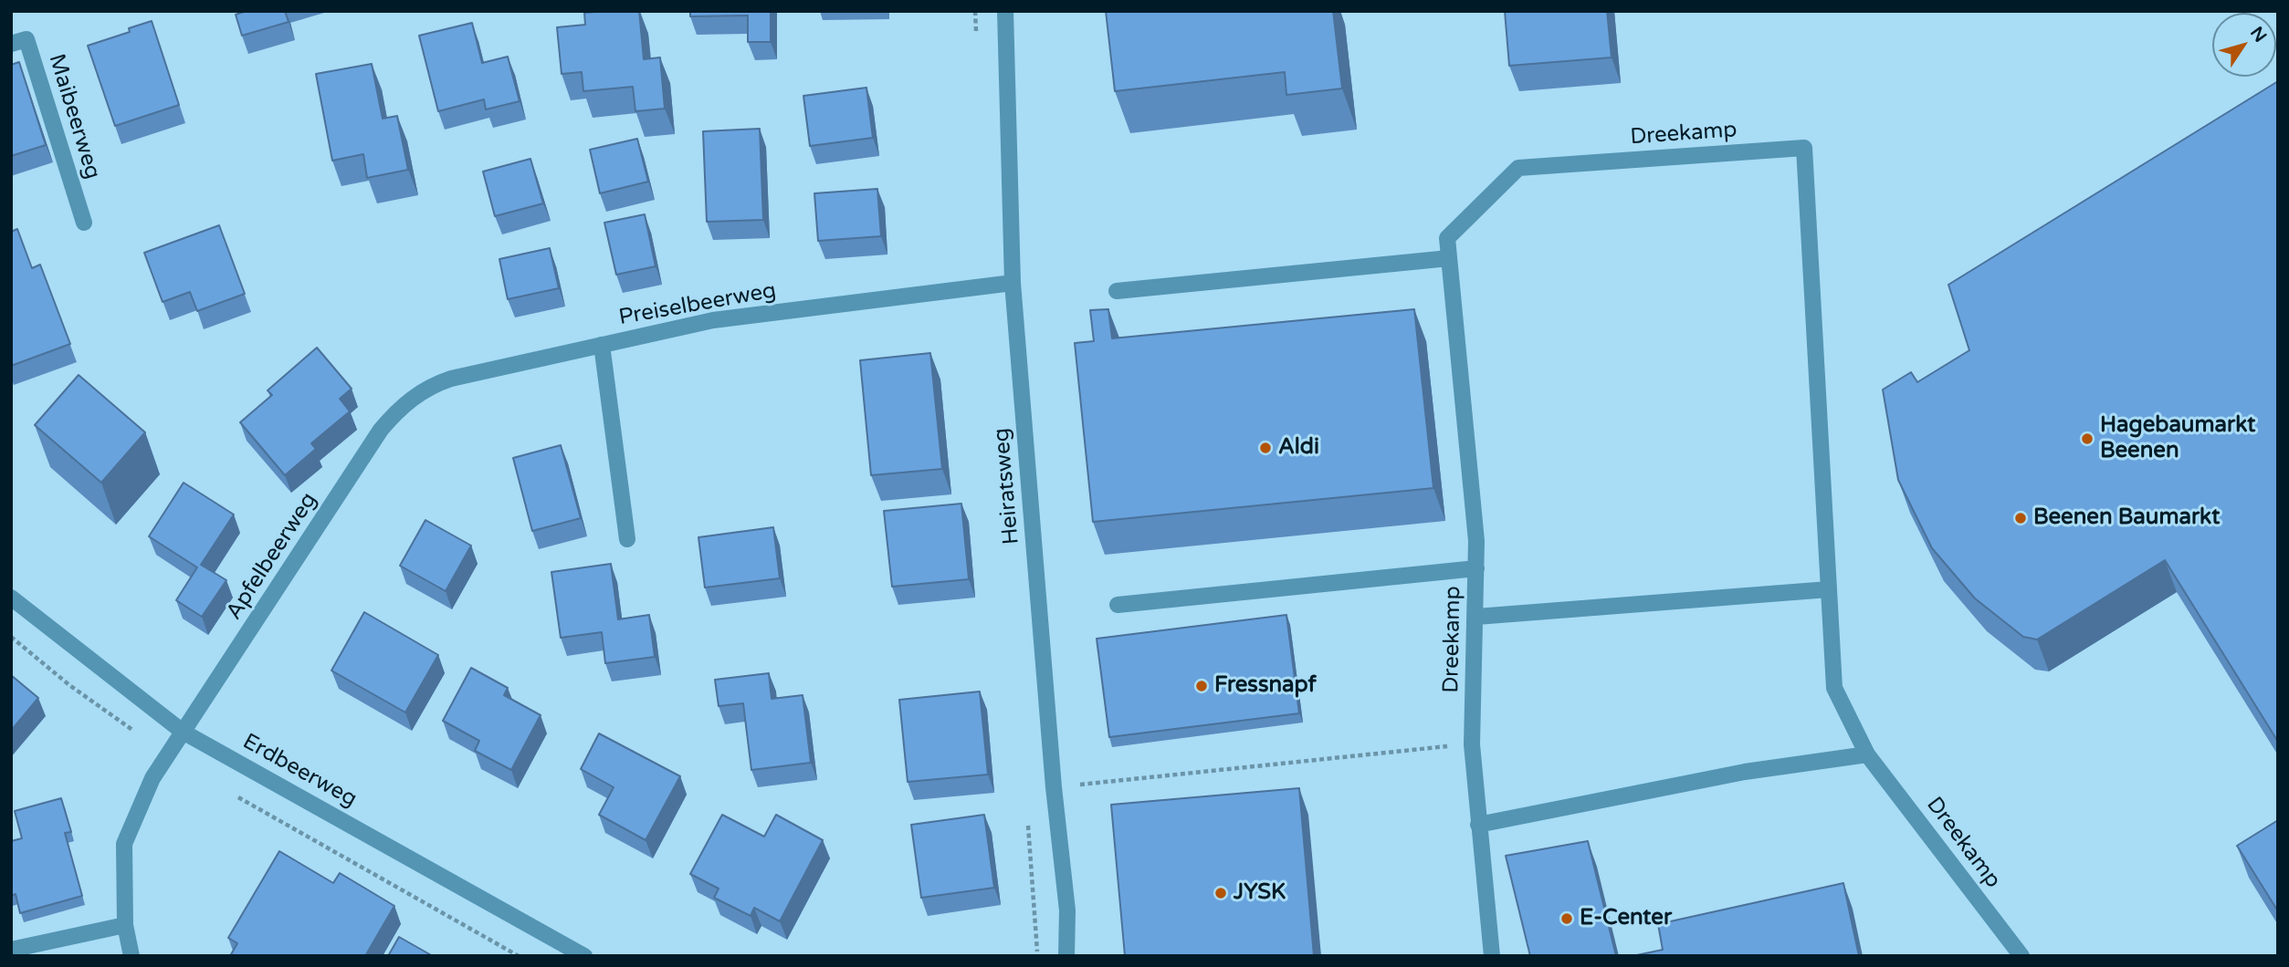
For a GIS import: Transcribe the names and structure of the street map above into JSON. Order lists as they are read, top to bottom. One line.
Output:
{"streets":{"street":["Maibeerweg","Dreekamp","Preiselbeerweg","Heiratsweg","Apfelbeerweg","Erdbeerweg"]},"crossings":[["Preiselbeerweg","Heiratsweg"],["Preiselbeerweg","Apfelbeerweg"],["Apfelbeerweg","Erdbeerweg"]],"places":["Hagebaumarkt Beenen","Aldi","Beenen Baumarkt","Fressnapf","JYSK","E-Center"],"north":"top right"}
